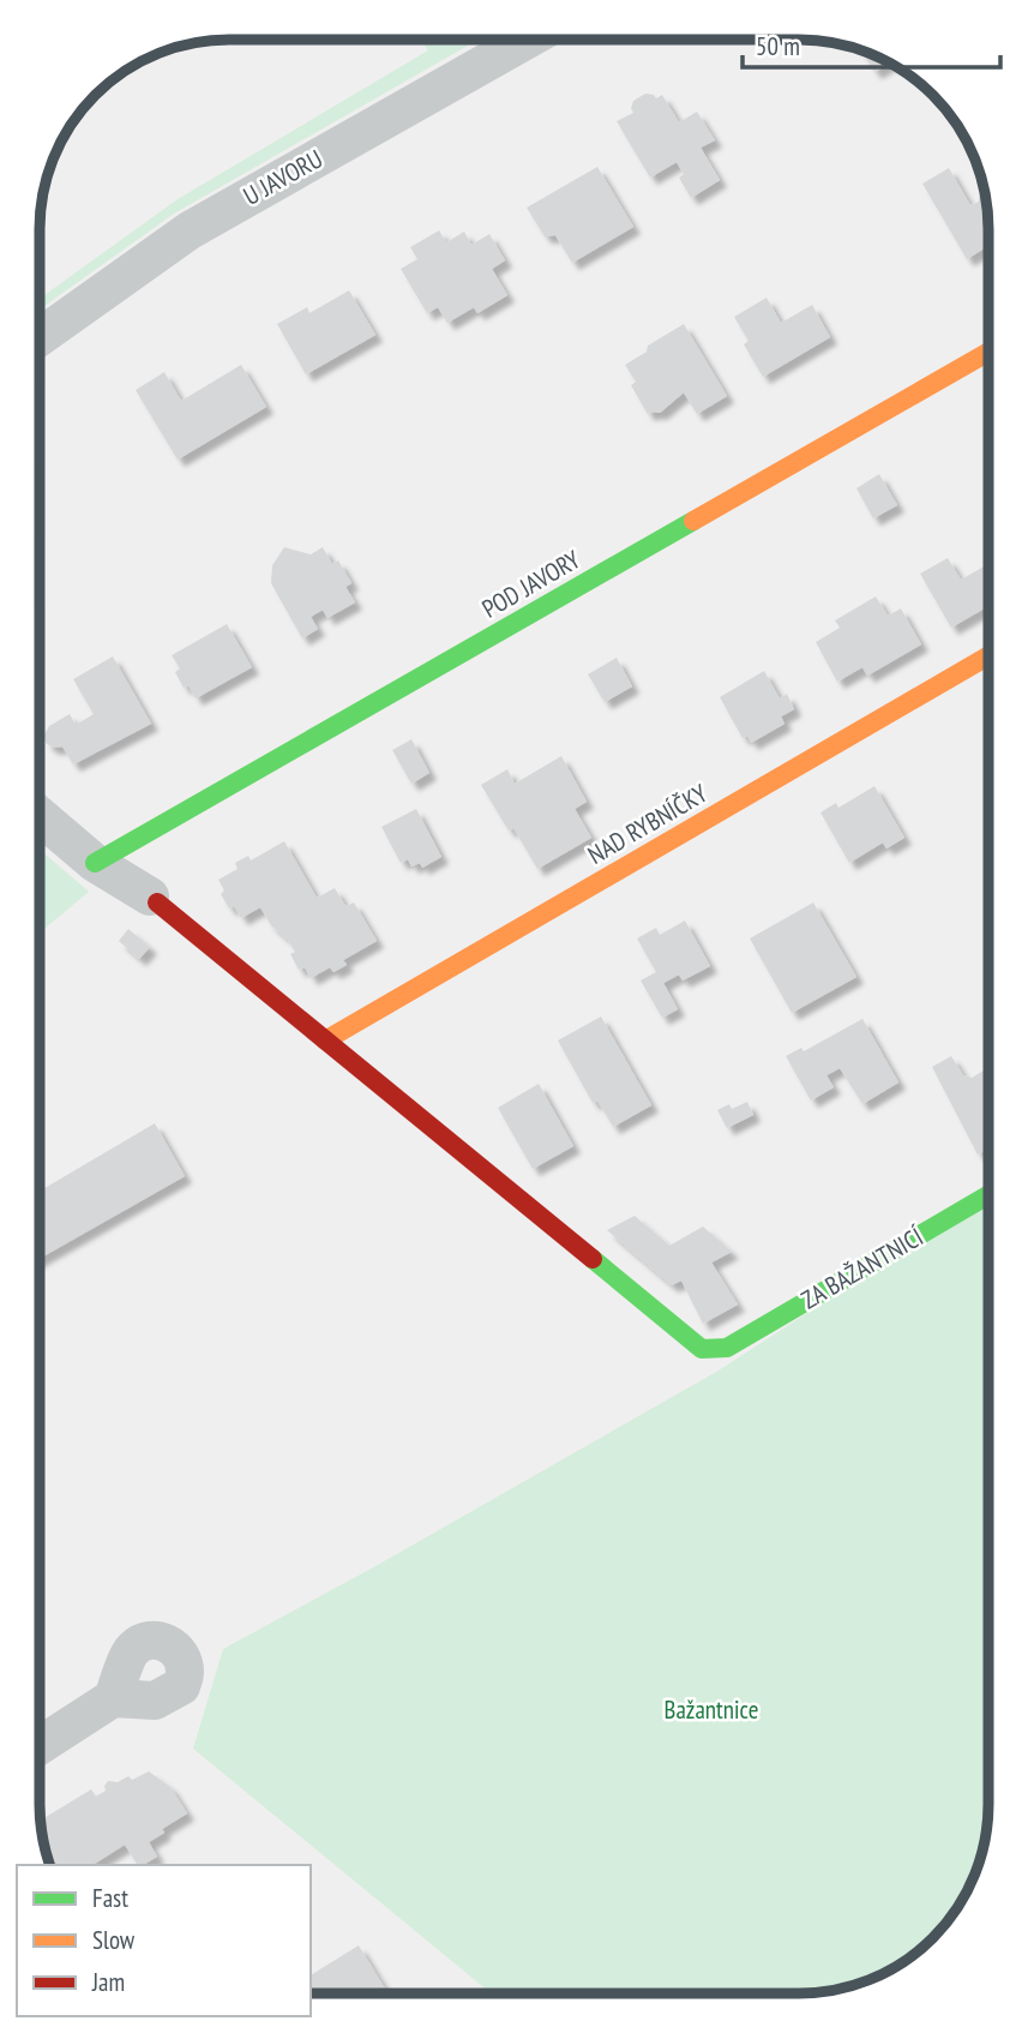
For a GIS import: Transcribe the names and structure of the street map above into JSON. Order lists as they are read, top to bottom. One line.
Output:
{"streets":{"street":["U JAVORU","POD JAVORY","NAD RYBNÍČKY","ZA BAŽANTNICÍ"]},"crossings":[["NAD RYBNÍČKY","ZA BAŽANTNICÍ"]],"parks":["Bažantnice"],"legend":["Fast","Slow","Jam"],"scale_bar":"50 m"}
